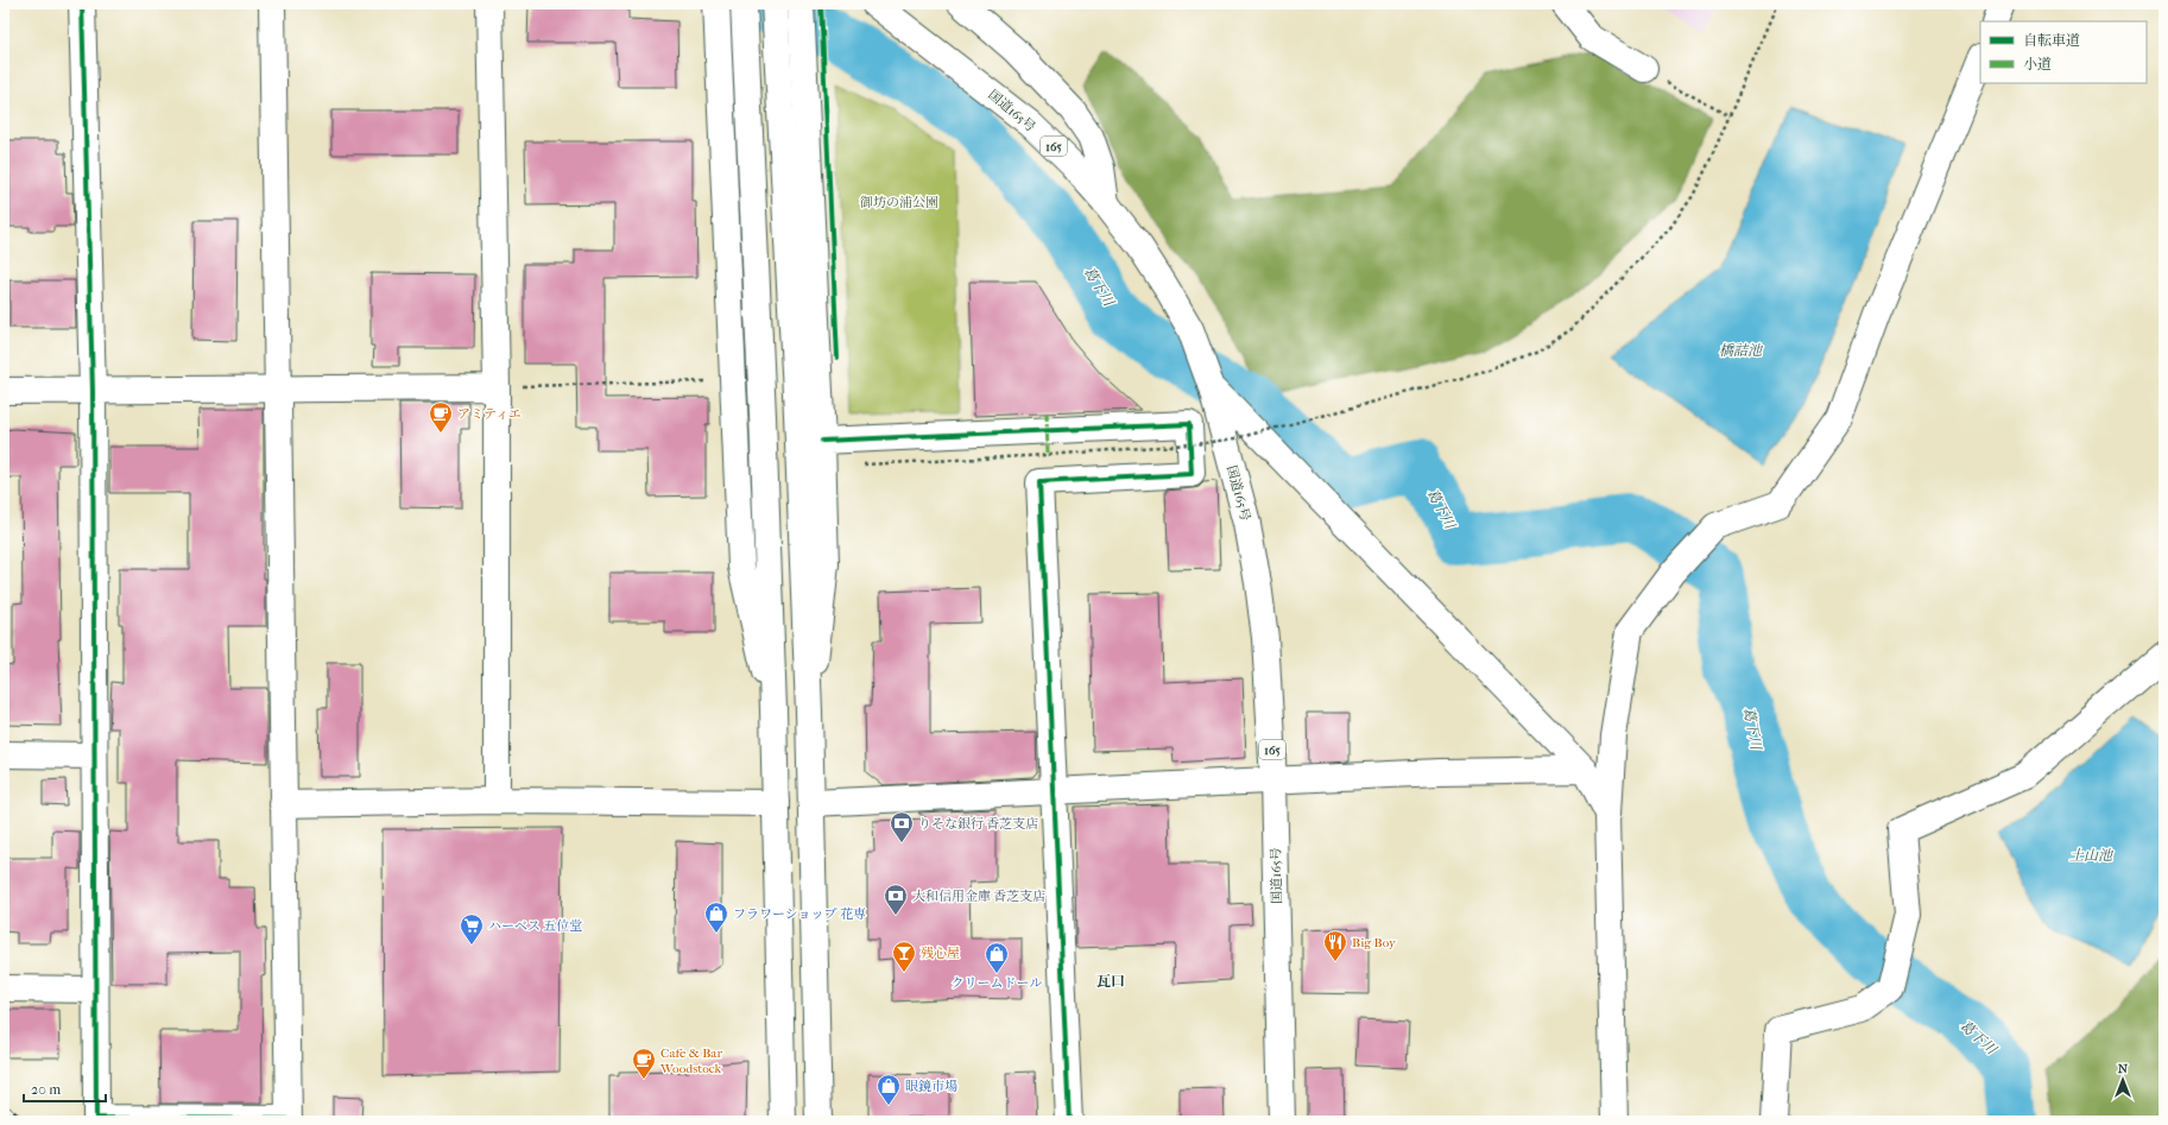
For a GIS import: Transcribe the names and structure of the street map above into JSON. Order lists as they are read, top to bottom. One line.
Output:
{"streets":{"main road":["国道165号","165"]},"districts":["瓦口"],"water":["葛下川","橋詰池","土山池"],"parks":["御坊の浦公園"],"places":{"cafe":["アミティエ","Cafe & Bar Woodstock"],"bank":["りそな銀行 香芝支店","大和信用金庫 香芝支店"],"shop":["フラワーショップ 花専","クリームドール","眼鏡市場"],"supermarket":["ハーベス 五位堂"],"restaurant":["Big Boy"],"bar":["残心屋"]},"legend":["自転車道","小道"],"scale_bar":"20 m","north":"top"}
